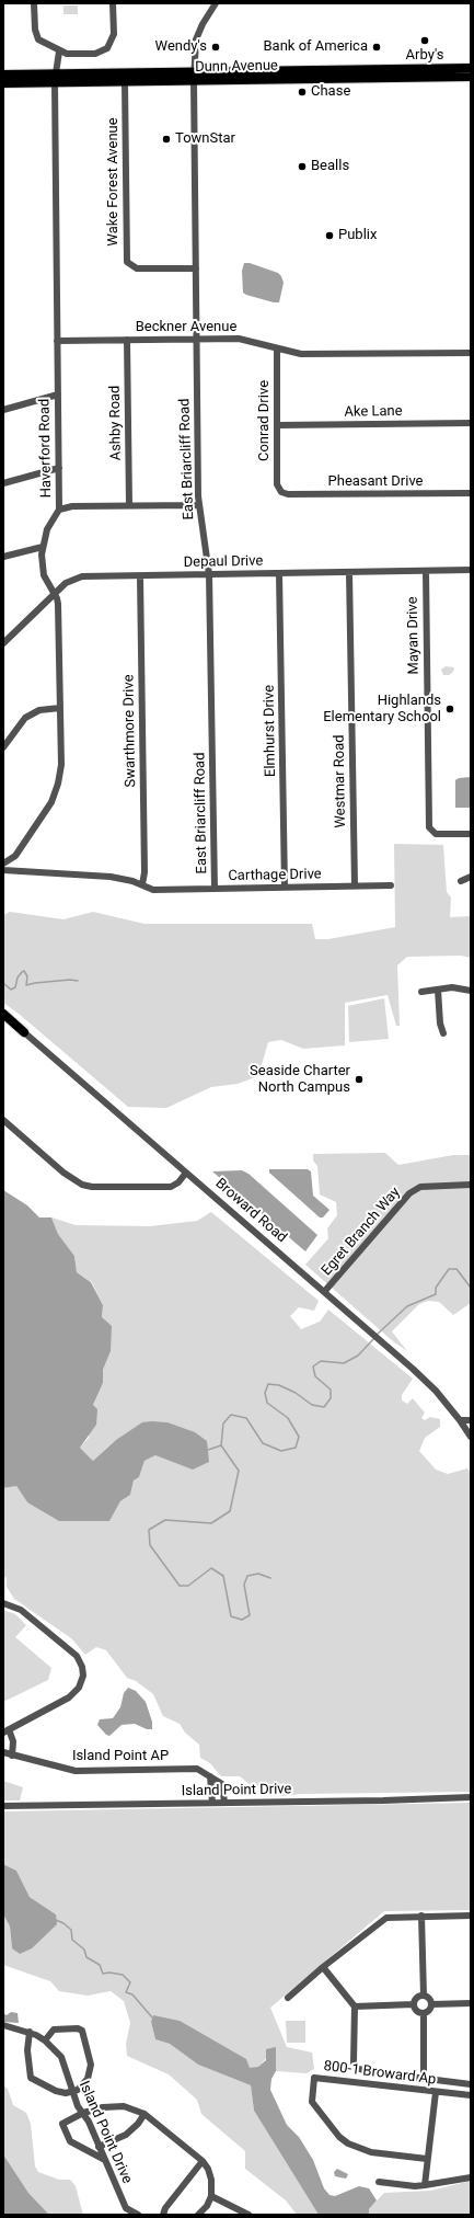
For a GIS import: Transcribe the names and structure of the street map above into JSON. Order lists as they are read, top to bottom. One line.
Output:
{"streets":{"main road":["Dunn Avenue","Broward Road"],"street":["Wake Forest Avenue","Beckner Avenue","Ake Lane","Conrad Drive","Ashby Road","Haverford Road","East Briarcliff Road","Pheasant Drive","Depaul Drive","Mayan Drive","Swarthmore Drive","Elmhurst Drive","Westmar Road","Carthage Drive","Egret Branch Way","Island Point AP","Island Point Drive","800-1 Broward Ap"]},"crossings":[["Dunn Avenue","Wake Forest Avenue"],["Dunn Avenue","Haverford Road"],["Dunn Avenue","East Briarcliff Road"],["Wake Forest Avenue","East Briarcliff Road"],["Beckner Avenue","Conrad Drive"],["Beckner Avenue","Ashby Road"],["Beckner Avenue","Haverford Road"],["Beckner Avenue","East Briarcliff Road"],["Ake Lane","Conrad Drive"],["Conrad Drive","Pheasant Drive"],["Haverford Road","Depaul Drive"],["East Briarcliff Road","Depaul Drive"],["East Briarcliff Road","Carthage Drive"],["Depaul Drive","Mayan Drive"],["Depaul Drive","Swarthmore Drive"],["Depaul Drive","Elmhurst Drive"],["Depaul Drive","Westmar Road"],["Swarthmore Drive","Carthage Drive"],["Elmhurst Drive","Carthage Drive"],["Westmar Road","Carthage Drive"],["Broward Road","Egret Branch Way"]],"places":["Arby's","Wendy's","Bank of America","Chase","TownStar","Bealls","Publix","Highlands Elementary School","Seaside Charter North Campus"]}
